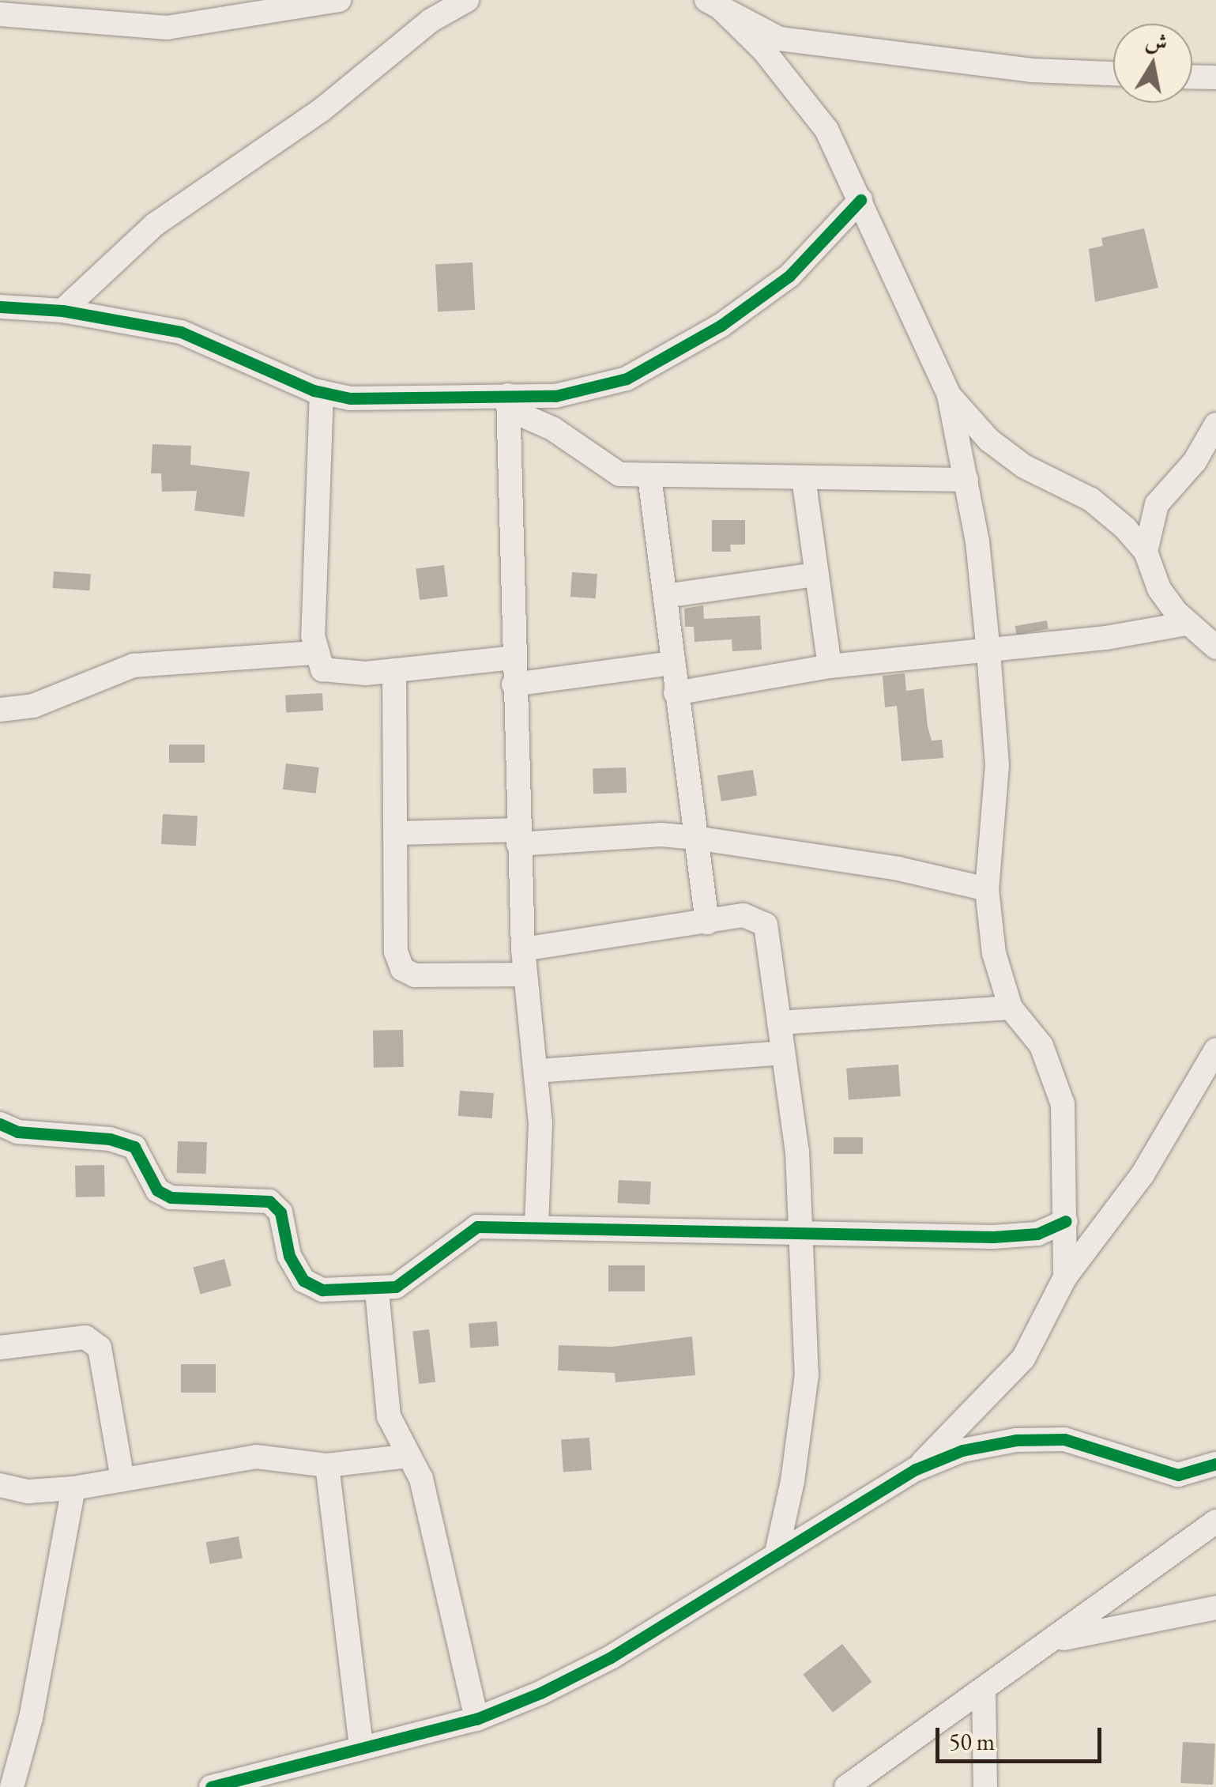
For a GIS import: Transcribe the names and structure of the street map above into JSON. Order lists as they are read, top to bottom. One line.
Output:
{"scale_bar":"50 m","north":"top"}
